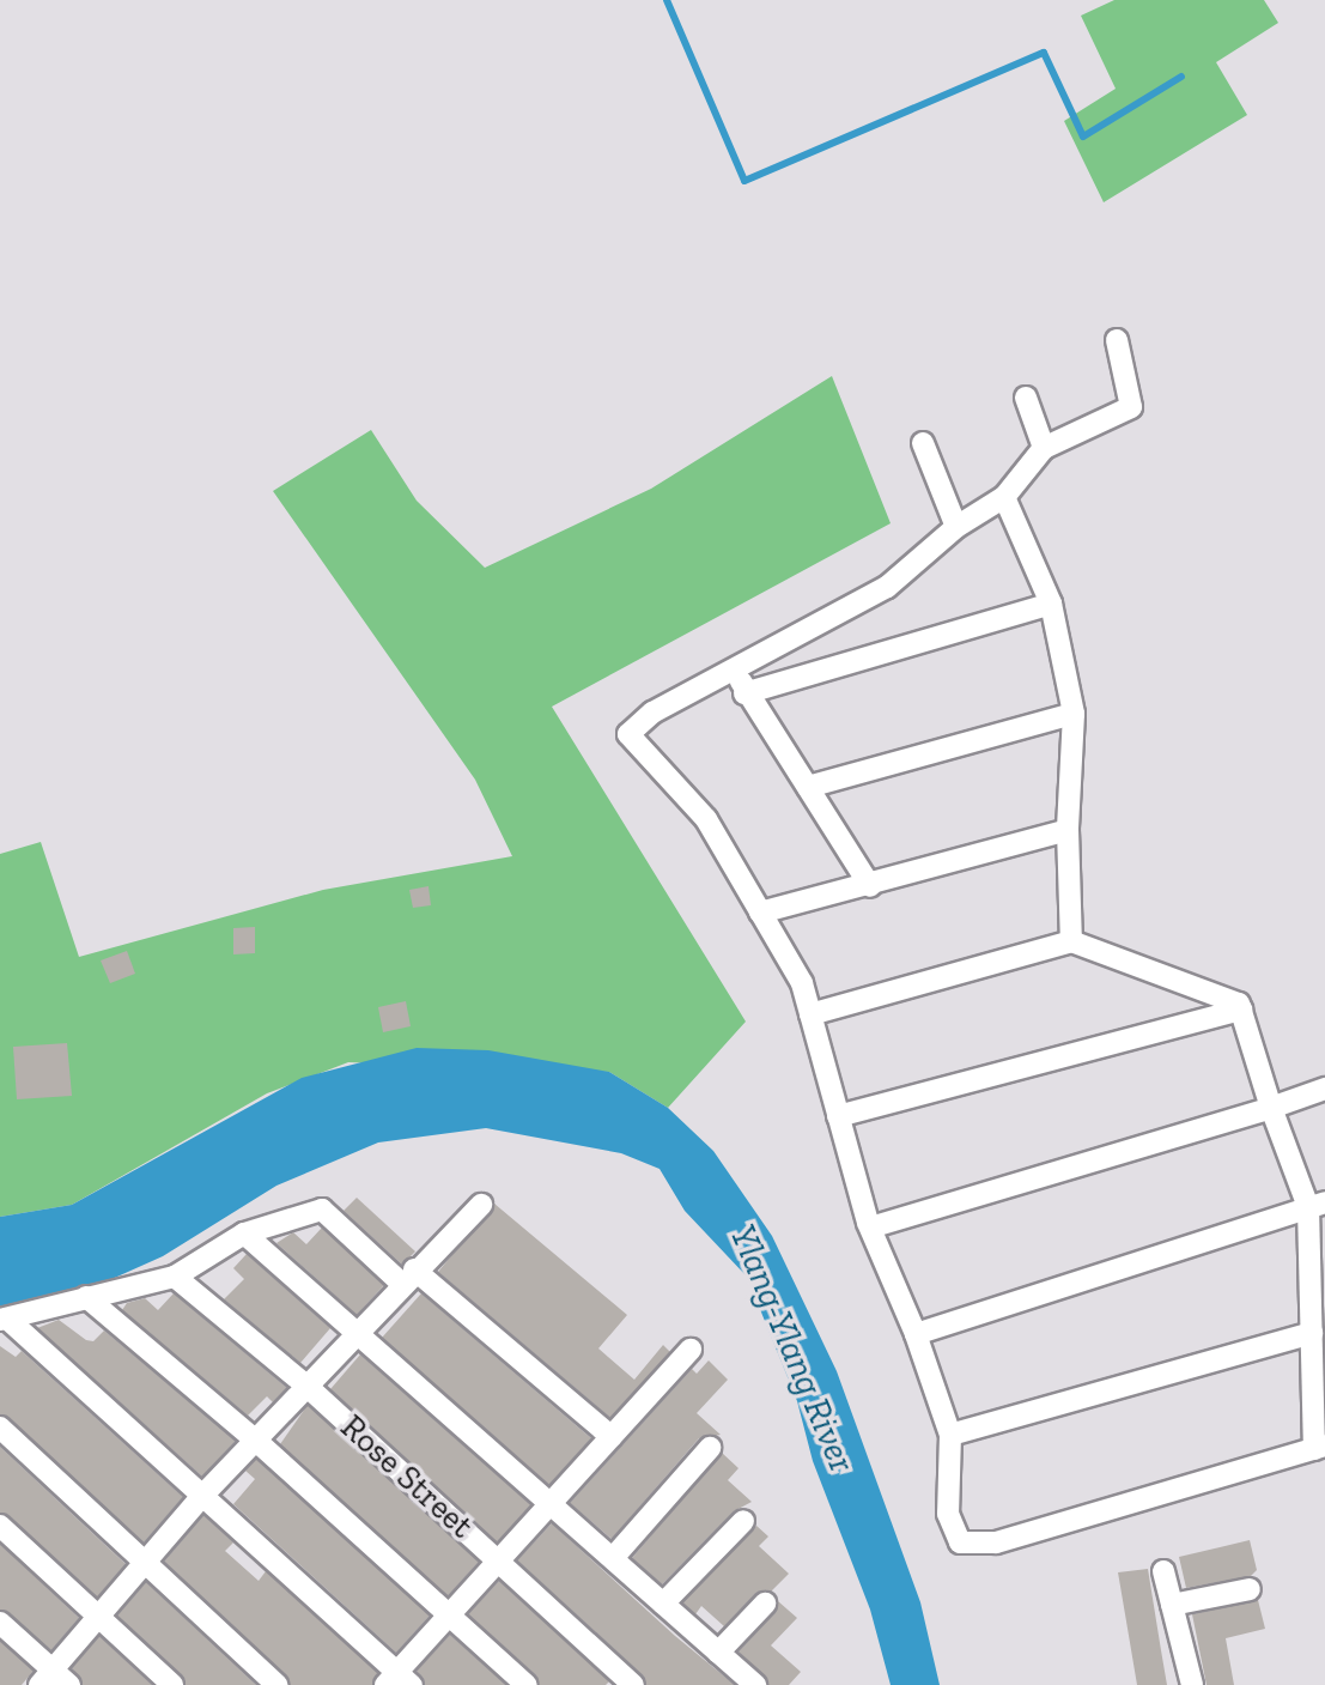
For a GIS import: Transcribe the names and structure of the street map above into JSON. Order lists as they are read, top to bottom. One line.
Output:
{"streets":{"street":["Rose Street"]},"water":["Ylang-Ylang River"]}
